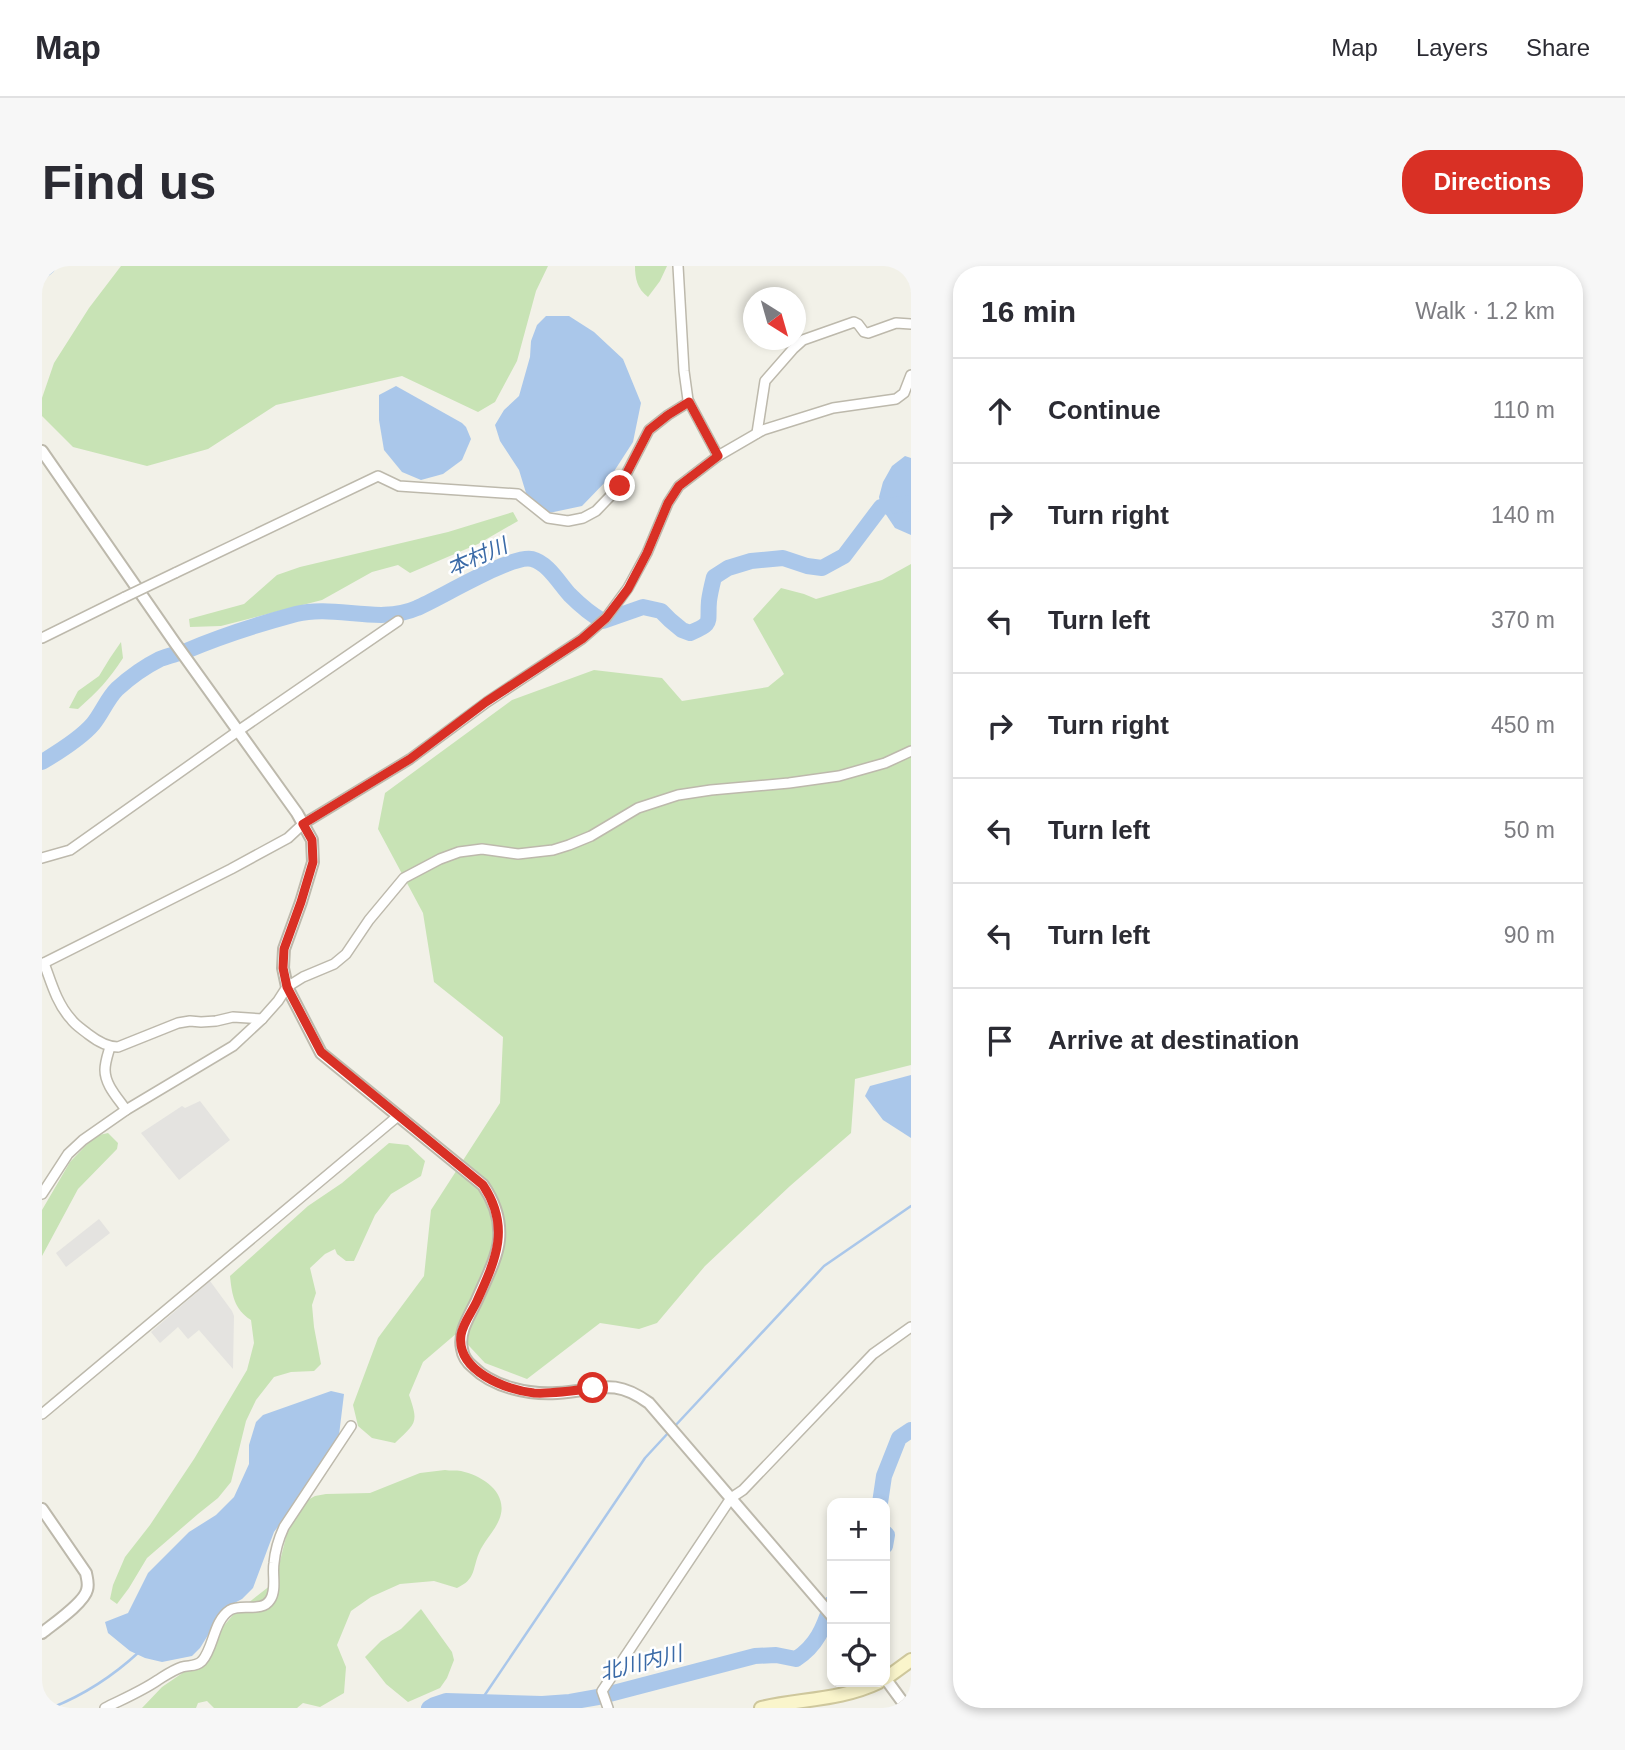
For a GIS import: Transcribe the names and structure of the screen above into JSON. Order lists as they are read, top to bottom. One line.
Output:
{"water":["本村川","北川内川"],"north":"bottom right","page":{"header":"Map","nav":["Map","Layers","Share"],"buttons":"Directions","title":"Find us","heading":["16 min","Walk · 1.2 km"],"list":[["Continue","110 m"],["Turn right","140 m"],["Turn left","370 m"],["Turn right","450 m"],["Turn left","50 m"],["Turn left","90 m"],"Arrive at destination"],"map_buttons":["+","−"]}}
